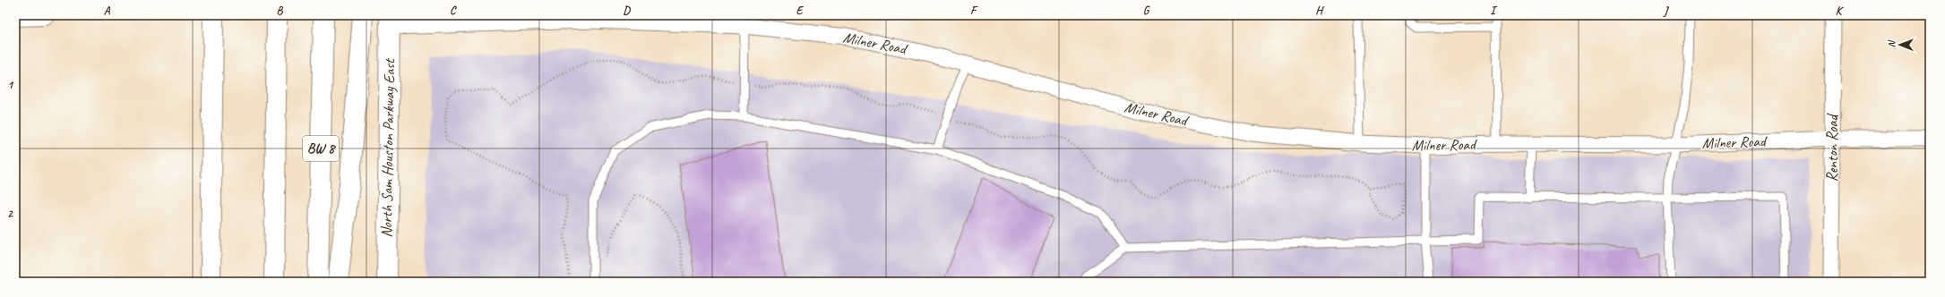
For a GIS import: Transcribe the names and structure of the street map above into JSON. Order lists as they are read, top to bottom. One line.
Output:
{"streets":{"main road":["BW 8","North Sam Houston Parkway East"],"street":["Milner Road","Renton Road"]},"crossings":[["Milner Road","North Sam Houston Parkway East"],["Milner Road","Renton Road"]],"north":"left","grid":{"columns":["A","B","C","D","E","F","G","H","I","J","K"],"rows":["1","2"]}}
